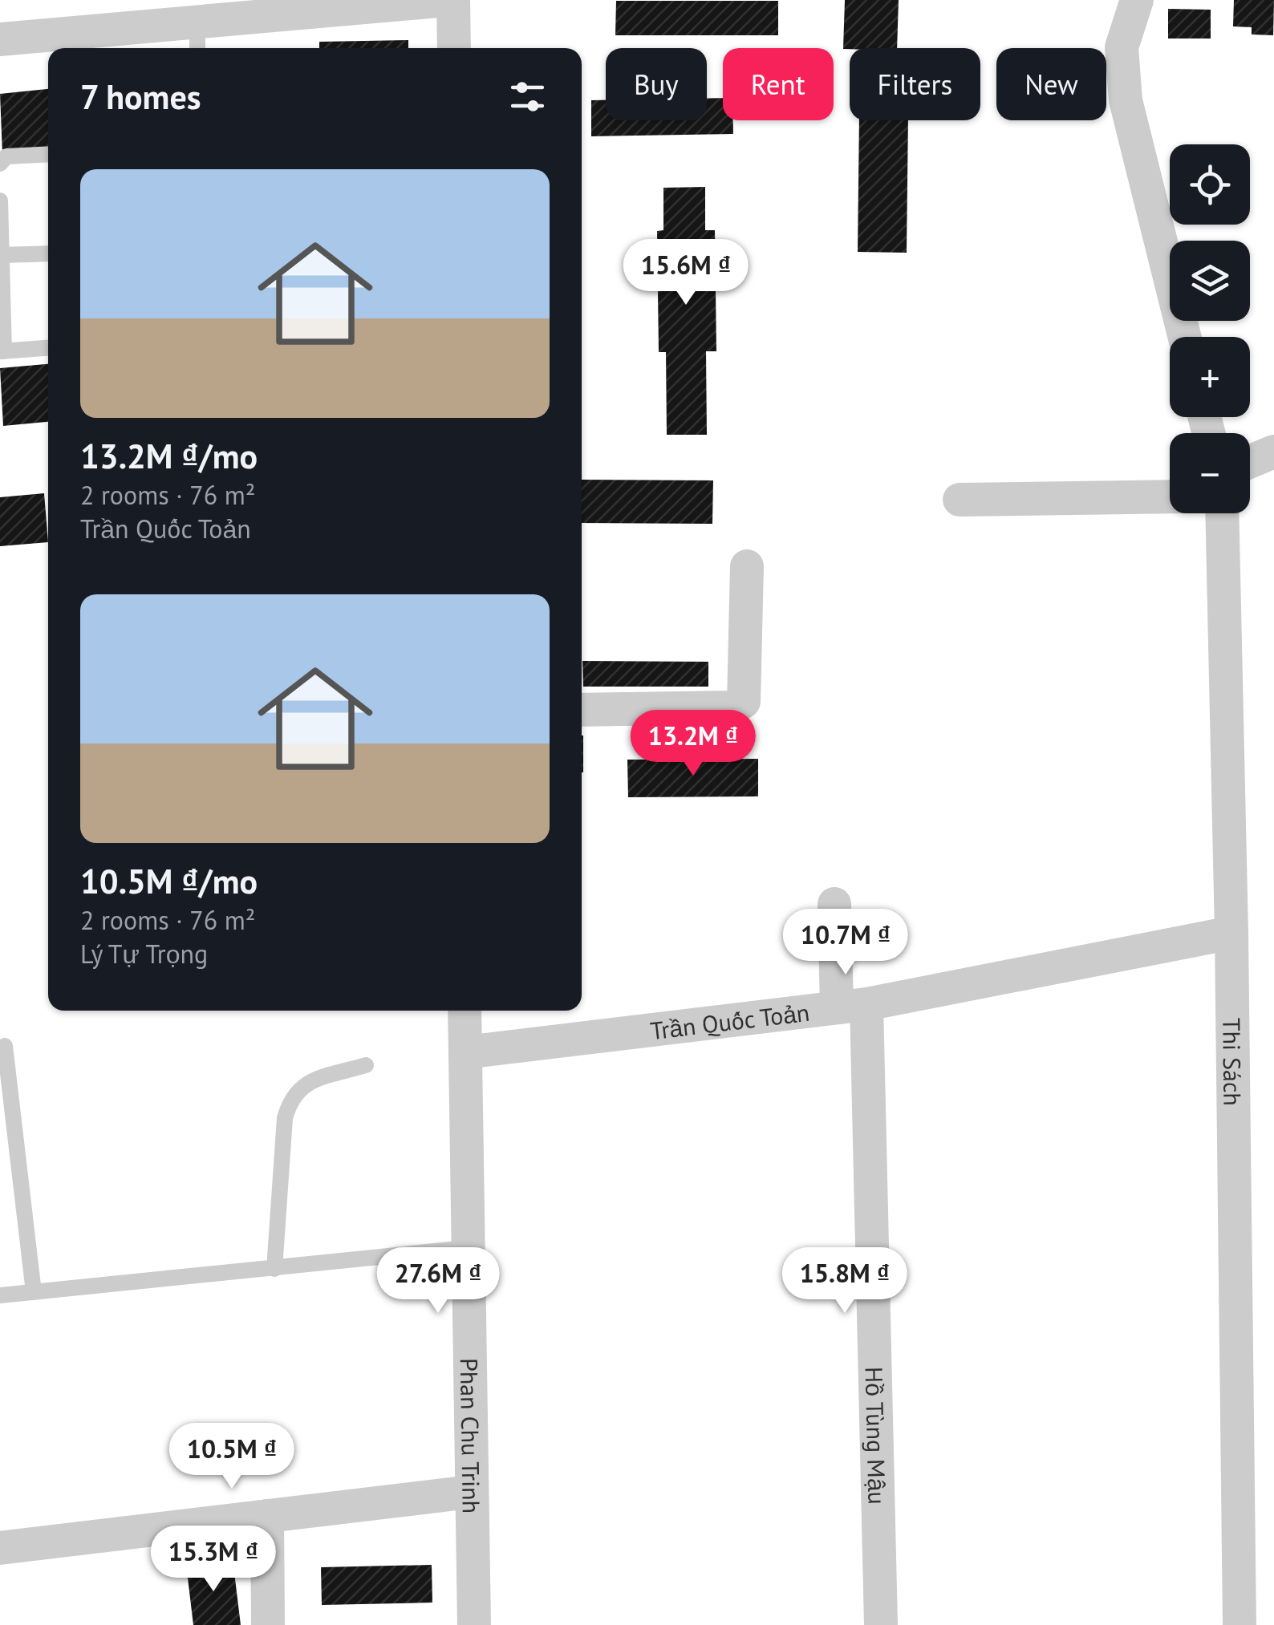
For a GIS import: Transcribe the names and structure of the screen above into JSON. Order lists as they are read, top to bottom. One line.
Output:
{"streets":{"street":["Trần Quốc Toản","Thi Sách","Phan Chu Trinh","Hồ Tùng Mậu"]},"crossings":[["Trần Quốc Toản","Thi Sách"],["Trần Quốc Toản","Phan Chu Trinh"],["Trần Quốc Toản","Hồ Tùng Mậu"]],"page":{"chip":["Buy","Rent","Filters","New"],"heading":"7 homes","map_buttons":["+","−"],"list":[{"name":"13.2M ₫/mo","note":"2 rooms · 76 m² · Trần Quốc Toản"},{"name":"10.5M ₫/mo","note":"2 rooms · 76 m² · Lý Tự Trọng"}],"price":["15.6M ₫","13.2M ₫","10.7M ₫","27.6M ₫","15.8M ₫","10.5M ₫","15.3M ₫"]}}
